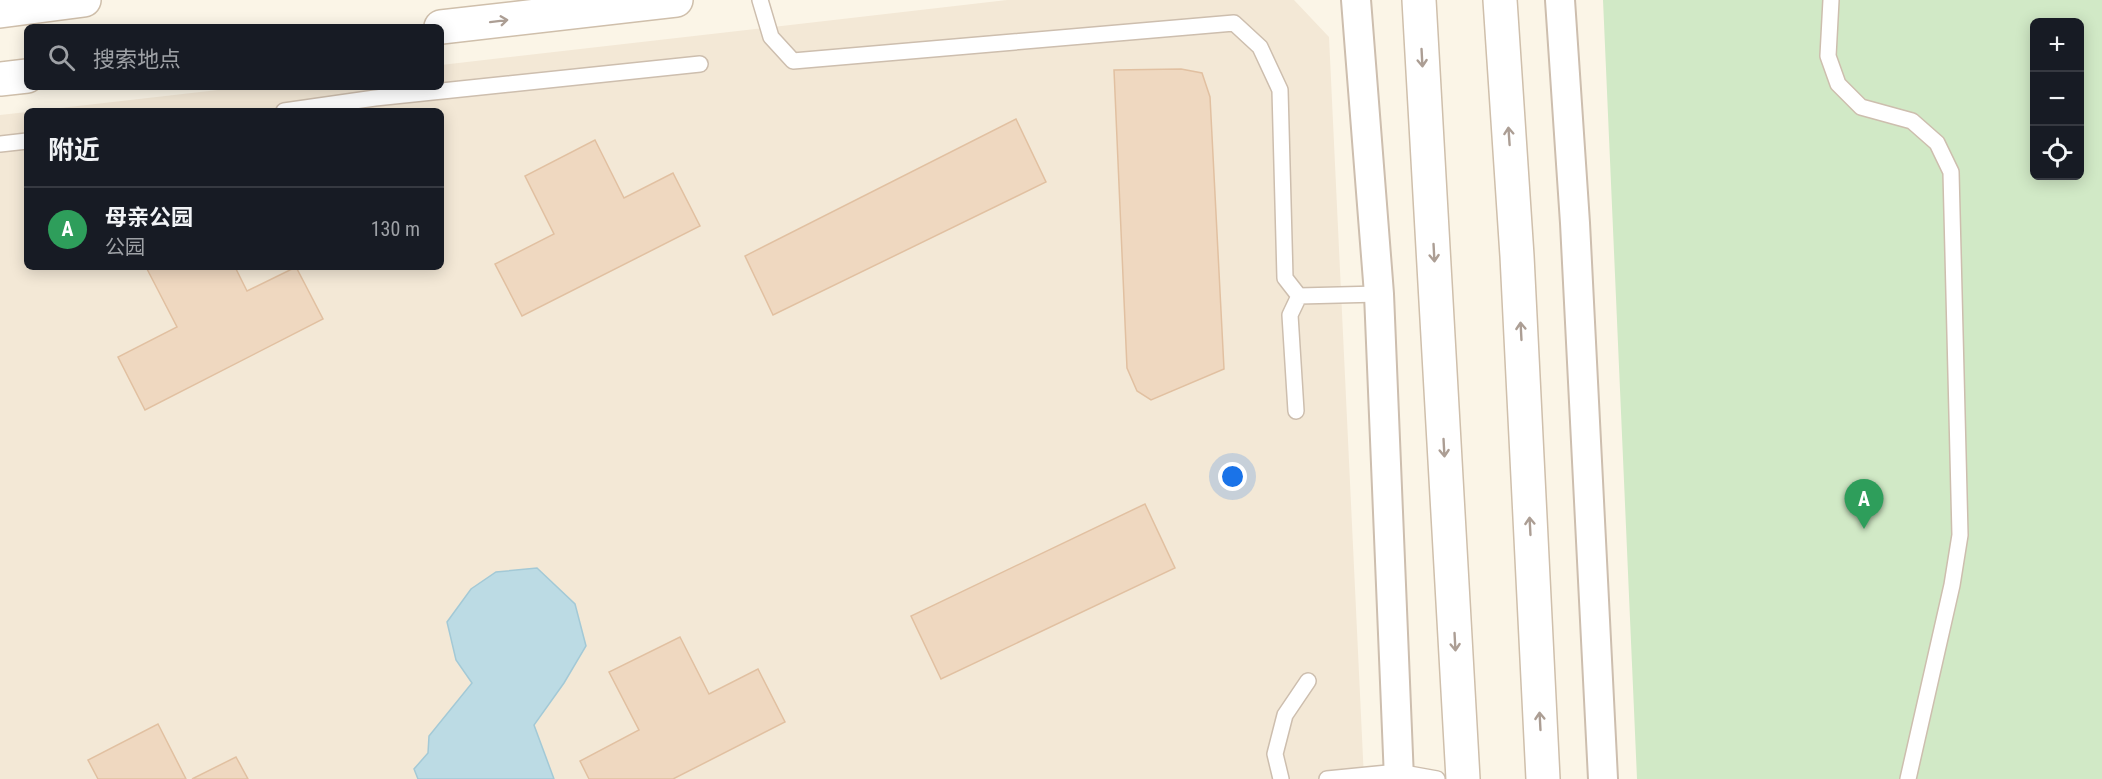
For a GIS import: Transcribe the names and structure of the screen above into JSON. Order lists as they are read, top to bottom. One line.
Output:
{"page":{"map_buttons":["+","−"],"search":"搜索地点","heading":"附近","list":[{"mark":"A","name":"母亲公园","note":"公园","value":"130 m"}],"pins":"A"}}
